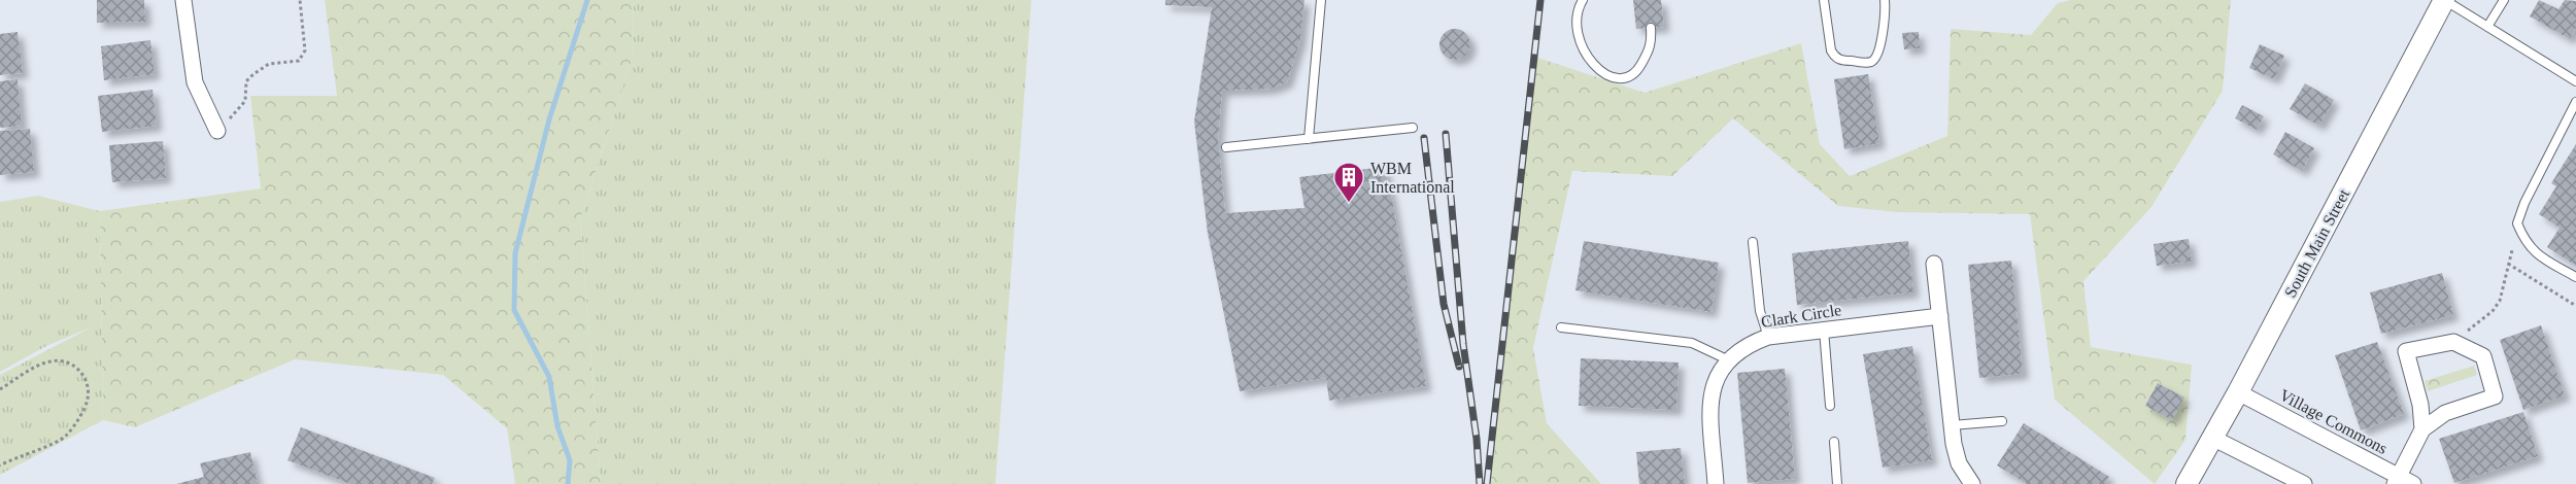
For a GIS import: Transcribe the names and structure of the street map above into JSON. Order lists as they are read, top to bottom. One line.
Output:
{"streets":{"street":["South Main Street","Clark Circle","Village Commons"]},"crossings":[["South Main Street","Village Commons"]],"places":{"building":["WBM International"]}}
